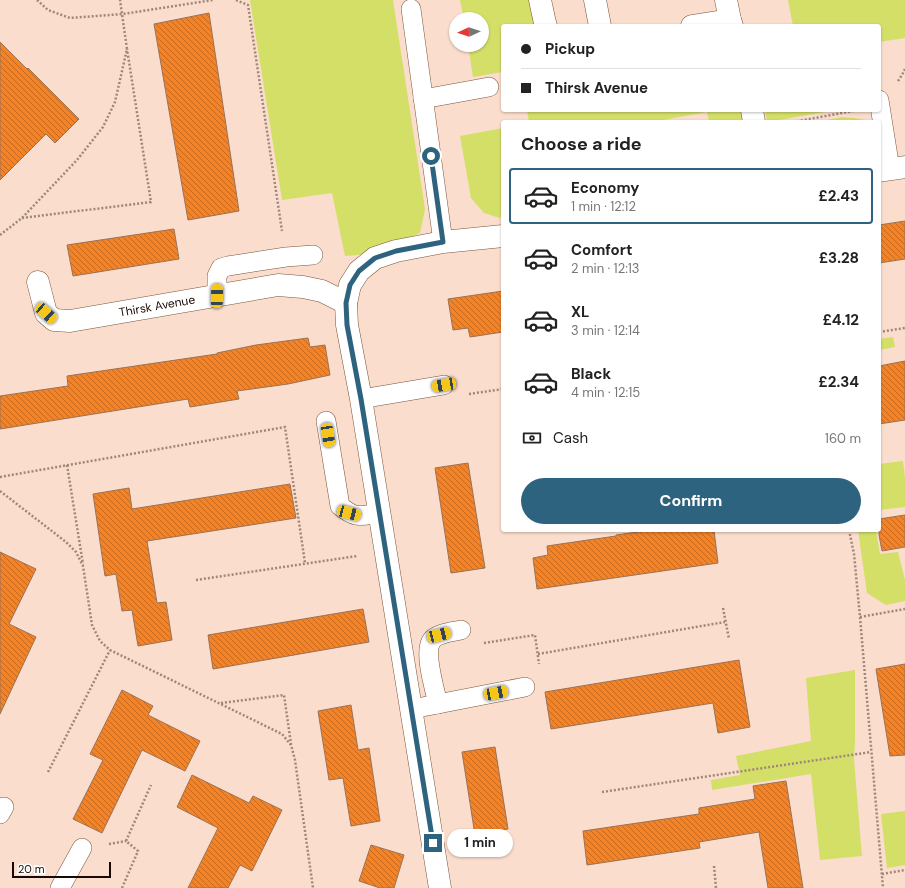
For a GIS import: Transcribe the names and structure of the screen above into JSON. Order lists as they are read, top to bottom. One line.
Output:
{"streets":{"street":["Thirsk Avenue"]},"scale_bar":"20 m","north":"left","page":{"banner":["Pickup","Thirsk Avenue"],"heading":"Choose a ride","list":[{"name":"Economy","note":"1 min · 12:12","value":"£2.43"},{"name":"Comfort","note":"2 min · 12:13","value":"£3.28"},{"name":"XL","note":"3 min · 12:14","value":"£4.12"},{"name":"Black","note":"4 min · 12:15","value":"£2.34"}],"pay":["Cash","160 m"],"buttons":"Confirm","bubble":"1 min","scale":"20 m"}}
